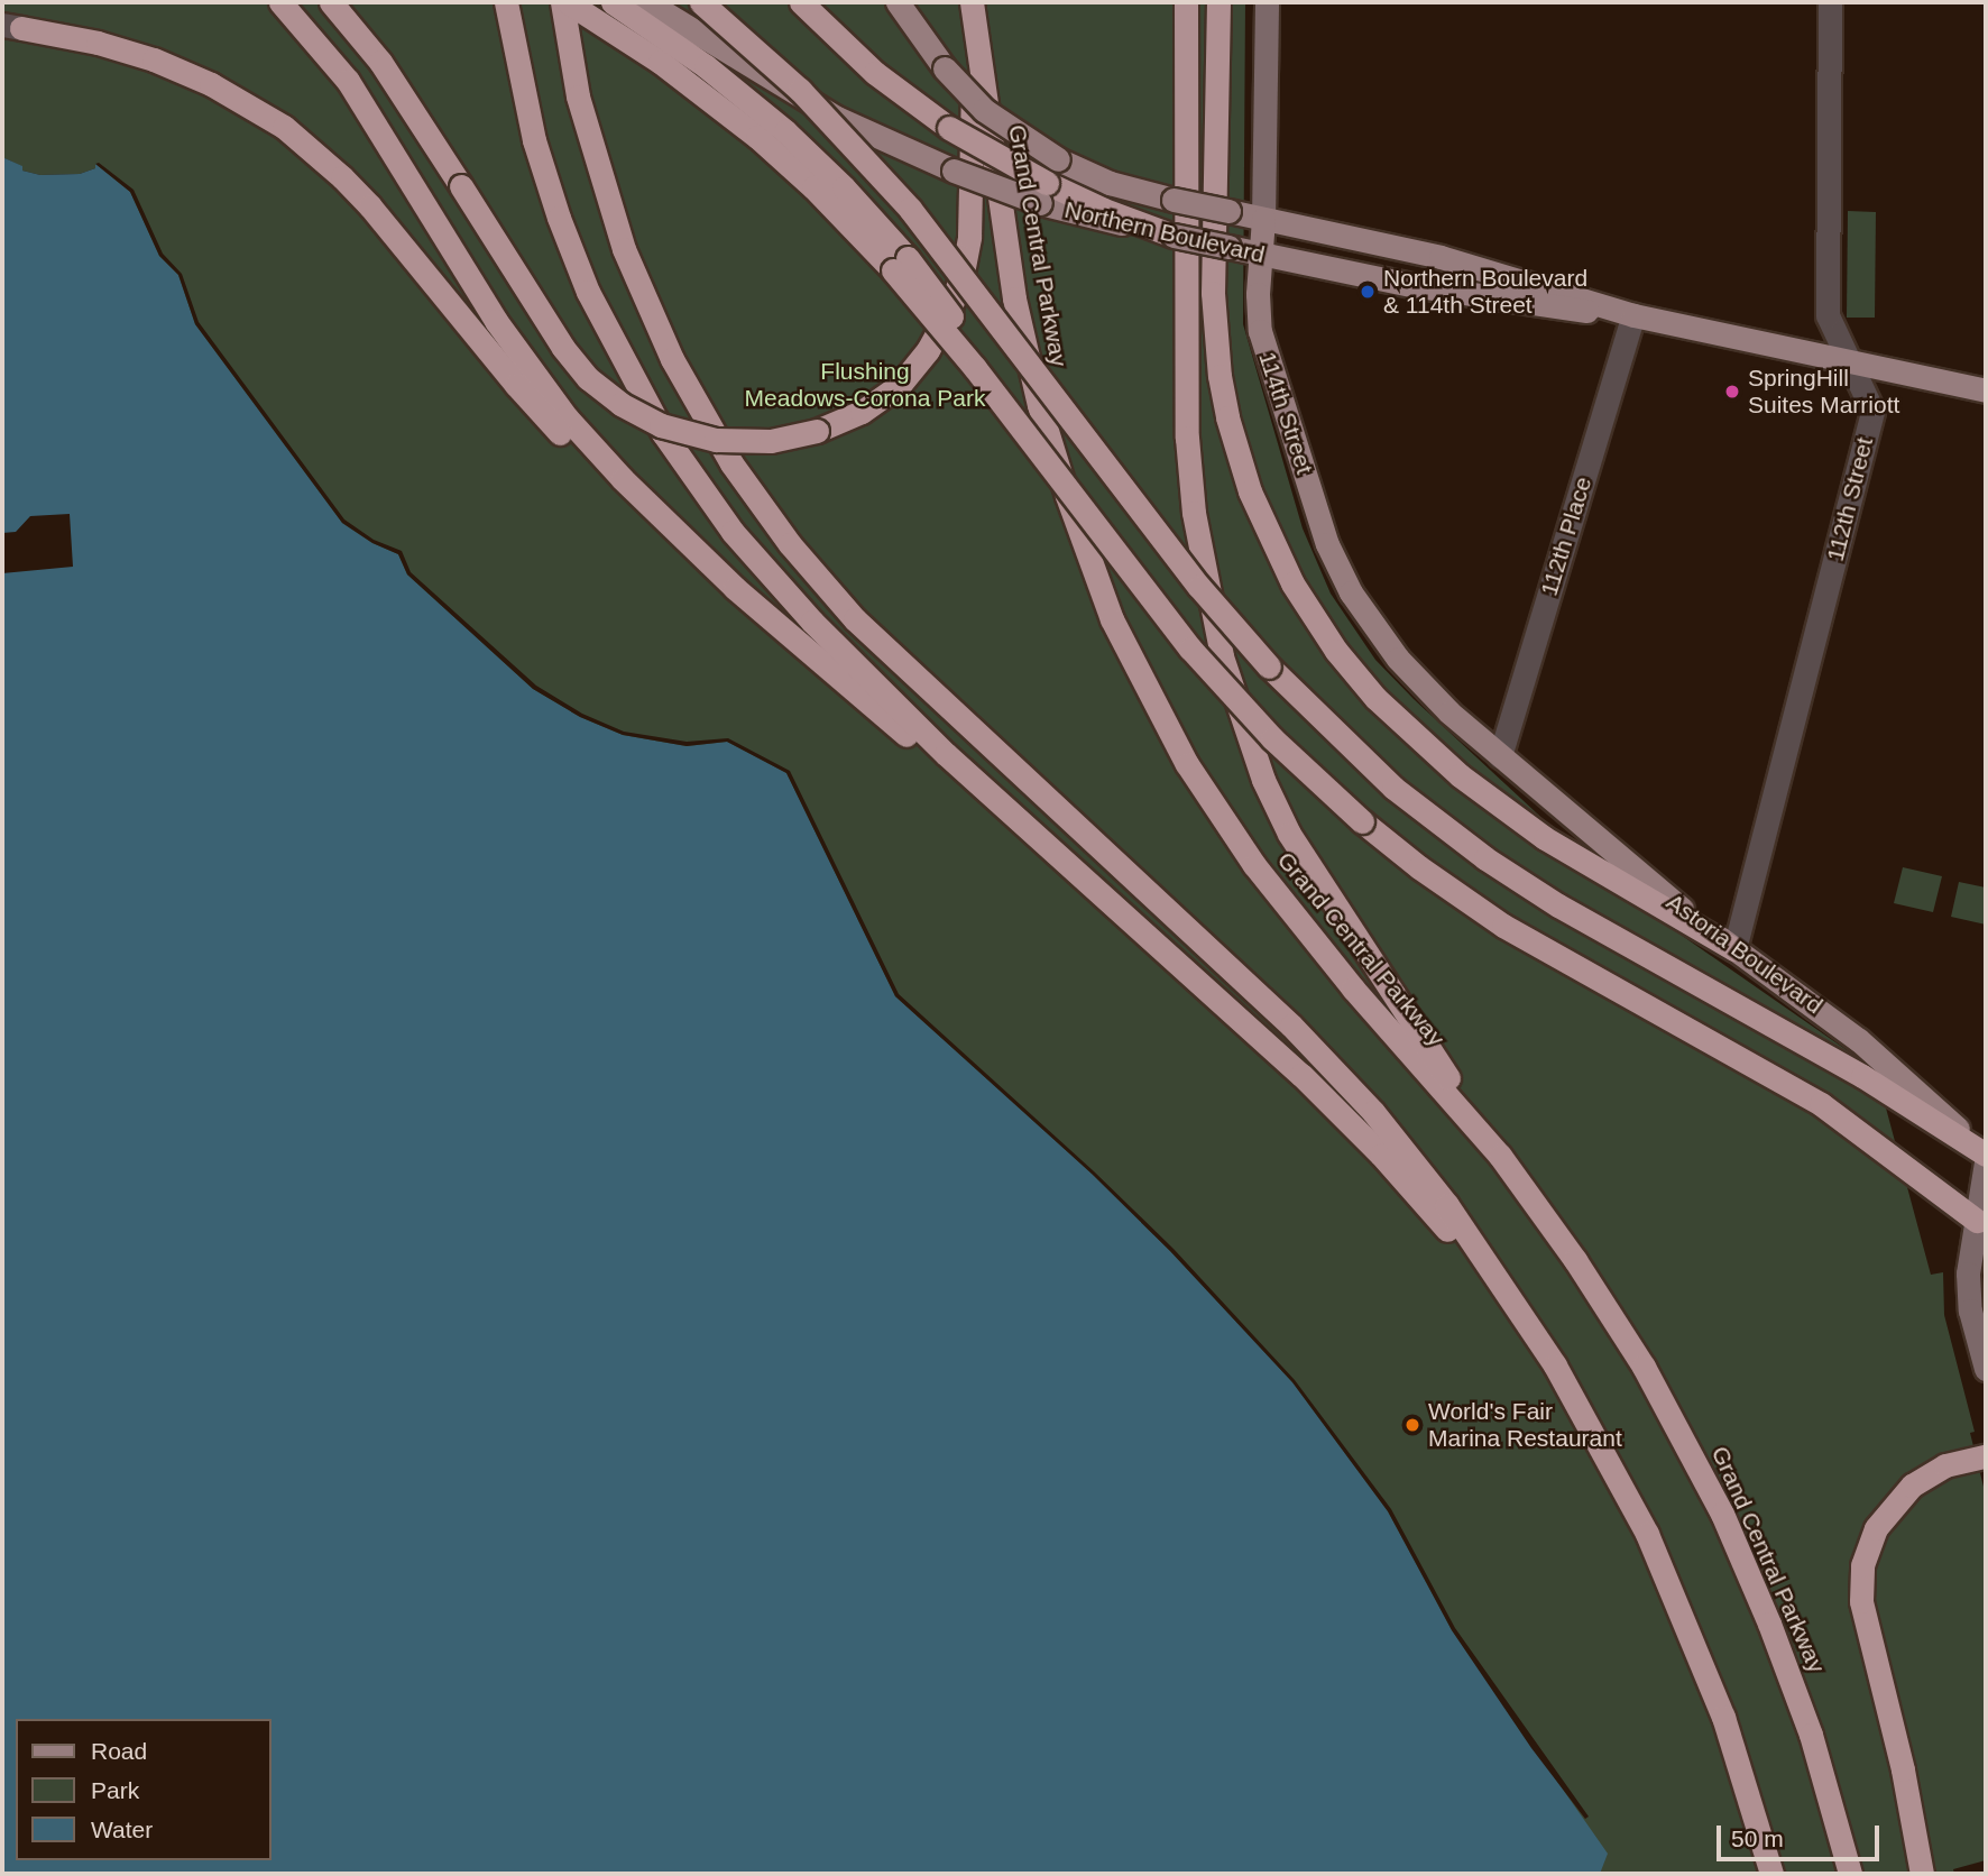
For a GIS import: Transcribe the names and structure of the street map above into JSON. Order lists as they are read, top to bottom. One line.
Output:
{"streets":{"highway":["Grand Central Parkway"],"main road":["Northern Boulevard","114th Street","Astoria Boulevard"],"street":["112th Street","112th Place"]},"crossings":[["Northern Boulevard","114th Street"],["Northern Boulevard","112th Street"],["Northern Boulevard","112th Place"],["114th Street","112th Place"],["114th Street","Astoria Boulevard"],["112th Street","Astoria Boulevard"],["112th Place","Astoria Boulevard"]],"parks":["Flushing Meadows-Corona Park"],"places":["Northern Boulevard & 114th Street","SpringHill Suites Marriott","World's Fair Marina Restaurant"],"legend":["Road","Park","Water"],"scale_bar":"50 m"}
